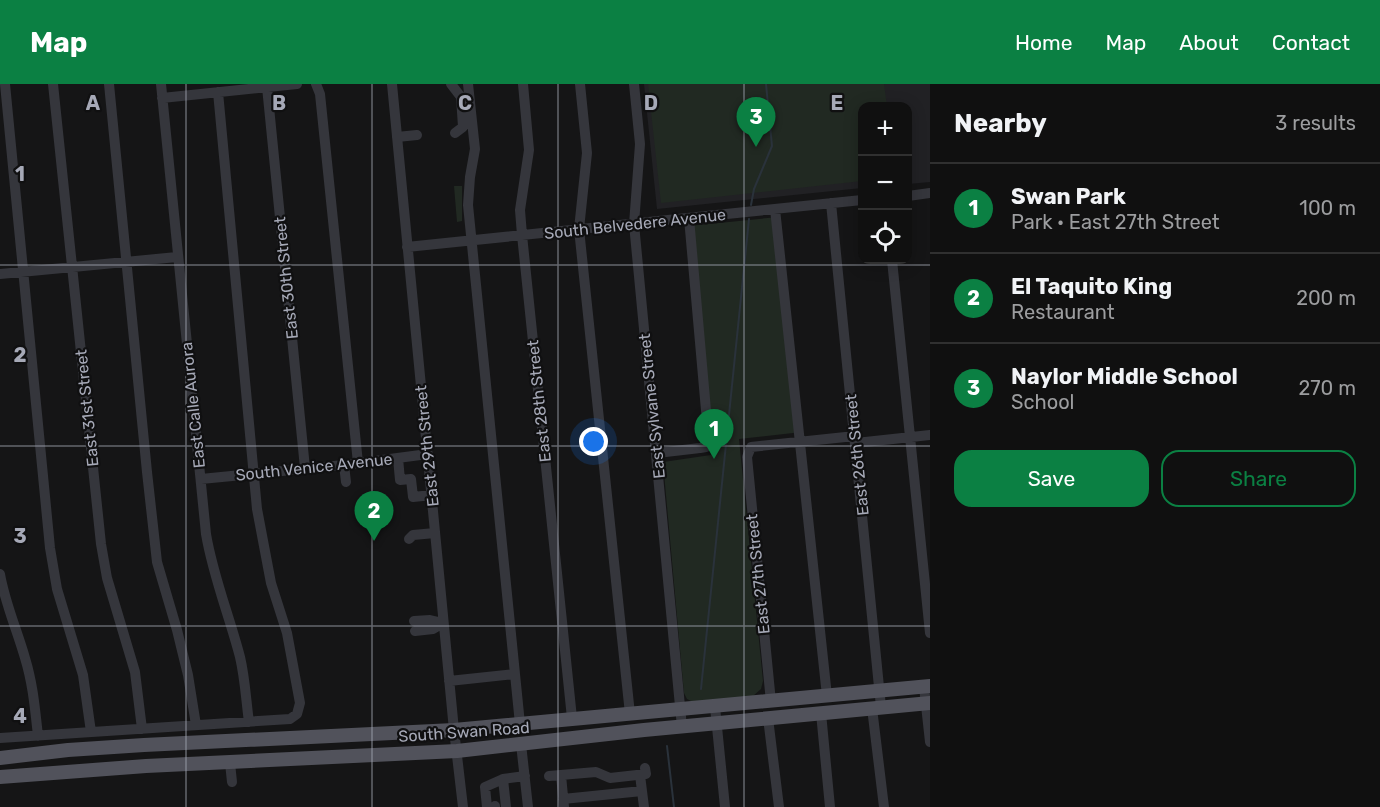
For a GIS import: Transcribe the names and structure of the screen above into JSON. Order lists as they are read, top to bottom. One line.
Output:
{"streets":{"main road":["South Swan Road"],"street":["South Belvedere Avenue","East 30th Street","East 28th Street","East Calle Aurora","East Sylvane Street","East 31st Street","East 29th Street","East 26th Street","South Venice Avenue","East 27th Street"]},"crossings":[["South Belvedere Avenue","East 28th Street"],["South Belvedere Avenue","East Sylvane Street"],["South Belvedere Avenue","East 29th Street"],["South Belvedere Avenue","East 26th Street"],["East 30th Street","South Venice Avenue"],["East 28th Street","South Swan Road"],["East Calle Aurora","South Venice Avenue"],["East Sylvane Street","South Swan Road"],["East 29th Street","South Venice Avenue"],["East 29th Street","South Swan Road"],["East 26th Street","South Swan Road"],["East 27th Street","South Swan Road"]],"page":{"header":"Map","nav":["Home","Map","About","Contact"],"heading":["Nearby","3 results"],"pins":["3","1","2"],"map_buttons":["+","−"],"list":[{"mark":"1","name":"Swan Park","note":"Park · East 27th Street","value":"100 m"},{"mark":"2","name":"El Taquito King","note":"Restaurant","value":"200 m"},{"mark":"3","name":"Naylor Middle School","note":"School","value":"270 m"}],"buttons":["Save","Share"]},"grid":{"columns":["A","B","C","D","E"],"rows":["1","2","3","4"]}}
